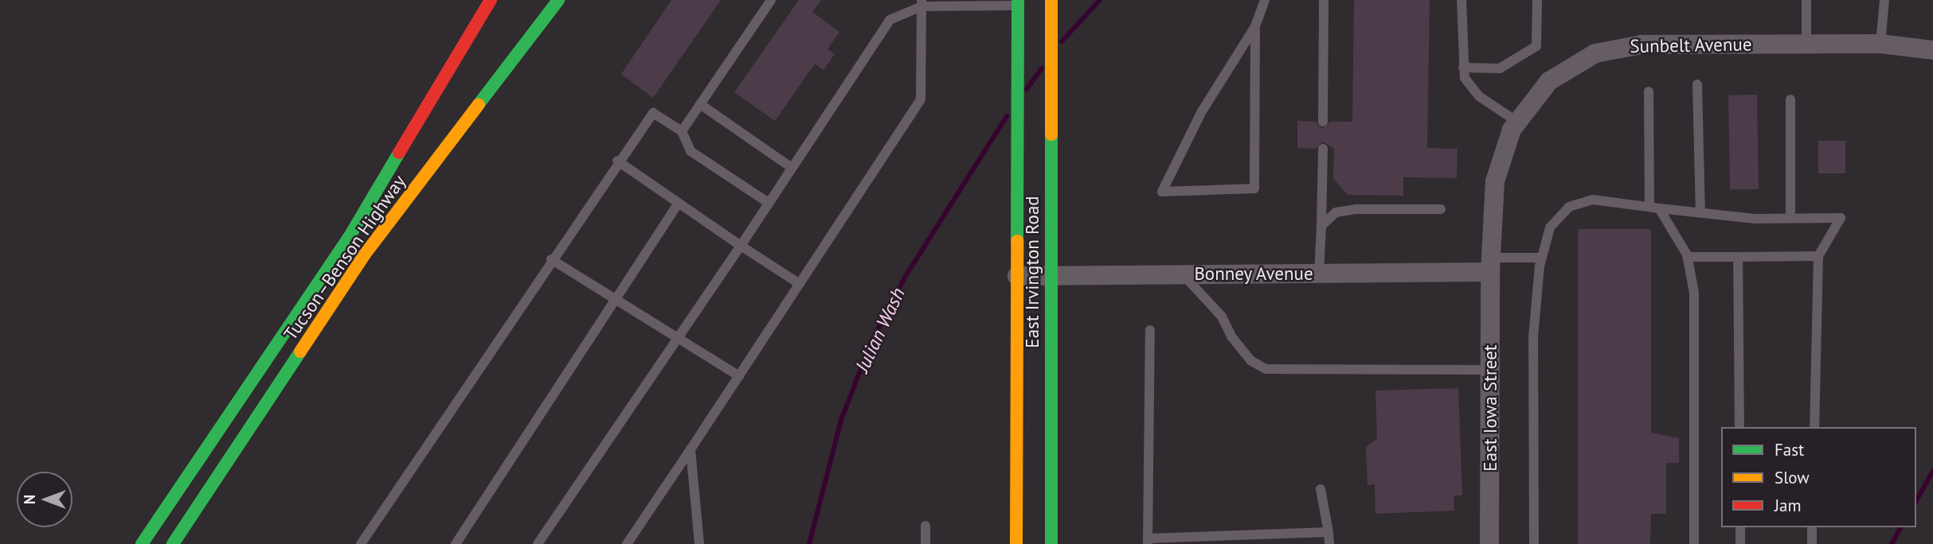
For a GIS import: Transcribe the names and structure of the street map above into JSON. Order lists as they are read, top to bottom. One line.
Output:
{"streets":{"main road":["Tucson–Benson Highway","East Irvington Road"],"street":["Sunbelt Avenue","Bonney Avenue","East Iowa Street"]},"crossings":[["Sunbelt Avenue","Bonney Avenue"],["Sunbelt Avenue","East Iowa Street"],["East Irvington Road","Bonney Avenue"],["Bonney Avenue","East Iowa Street"]],"water":["Julian Wash"],"legend":["Fast","Slow","Jam"],"north":"left"}
